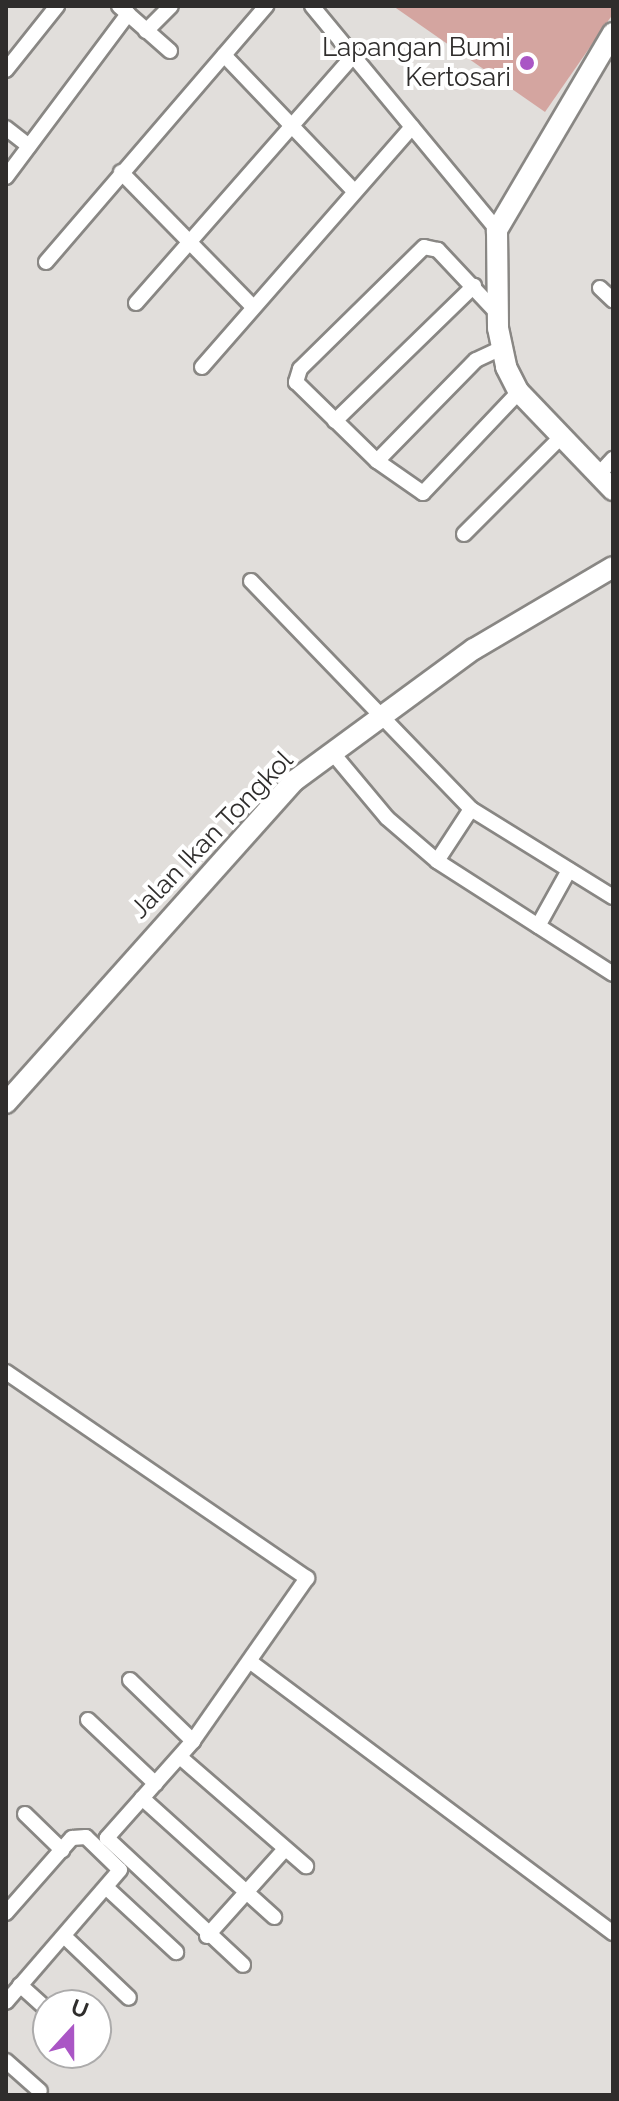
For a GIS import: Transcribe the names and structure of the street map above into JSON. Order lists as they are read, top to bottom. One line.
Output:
{"streets":{"street":["Jalan Ikan Tongkol"]},"places":["Lapangan Bumi Kertosari"],"north":"top"}
